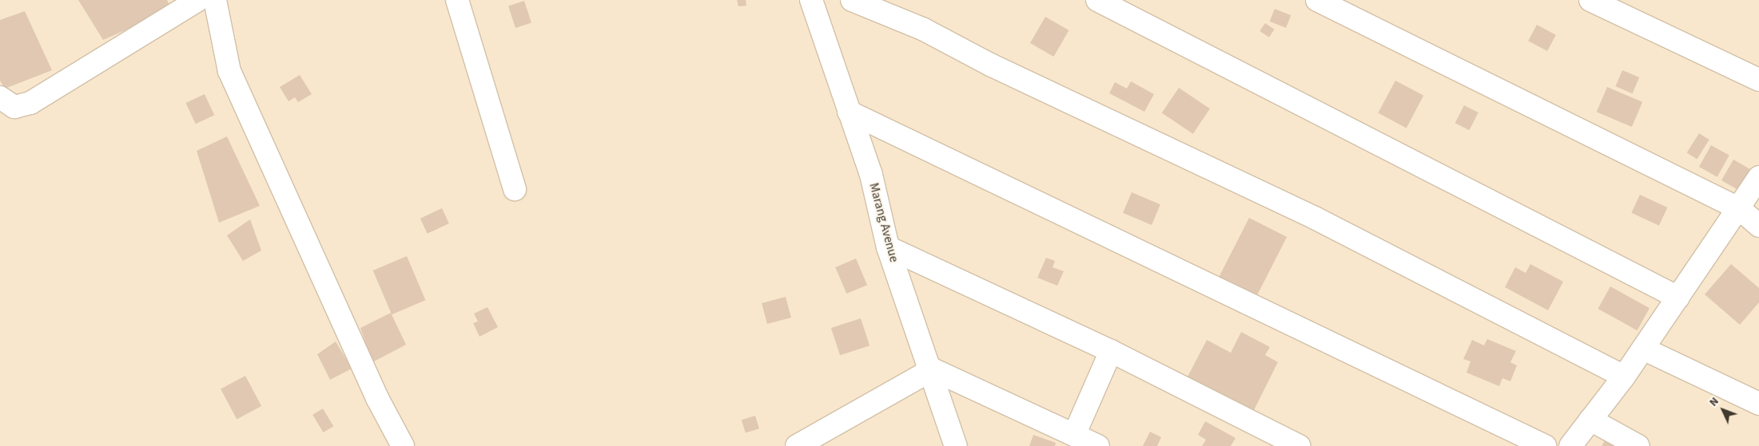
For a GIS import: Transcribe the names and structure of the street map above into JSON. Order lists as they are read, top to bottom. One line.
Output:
{"streets":{"street":["Marang Avenue"]},"north":"top left"}
